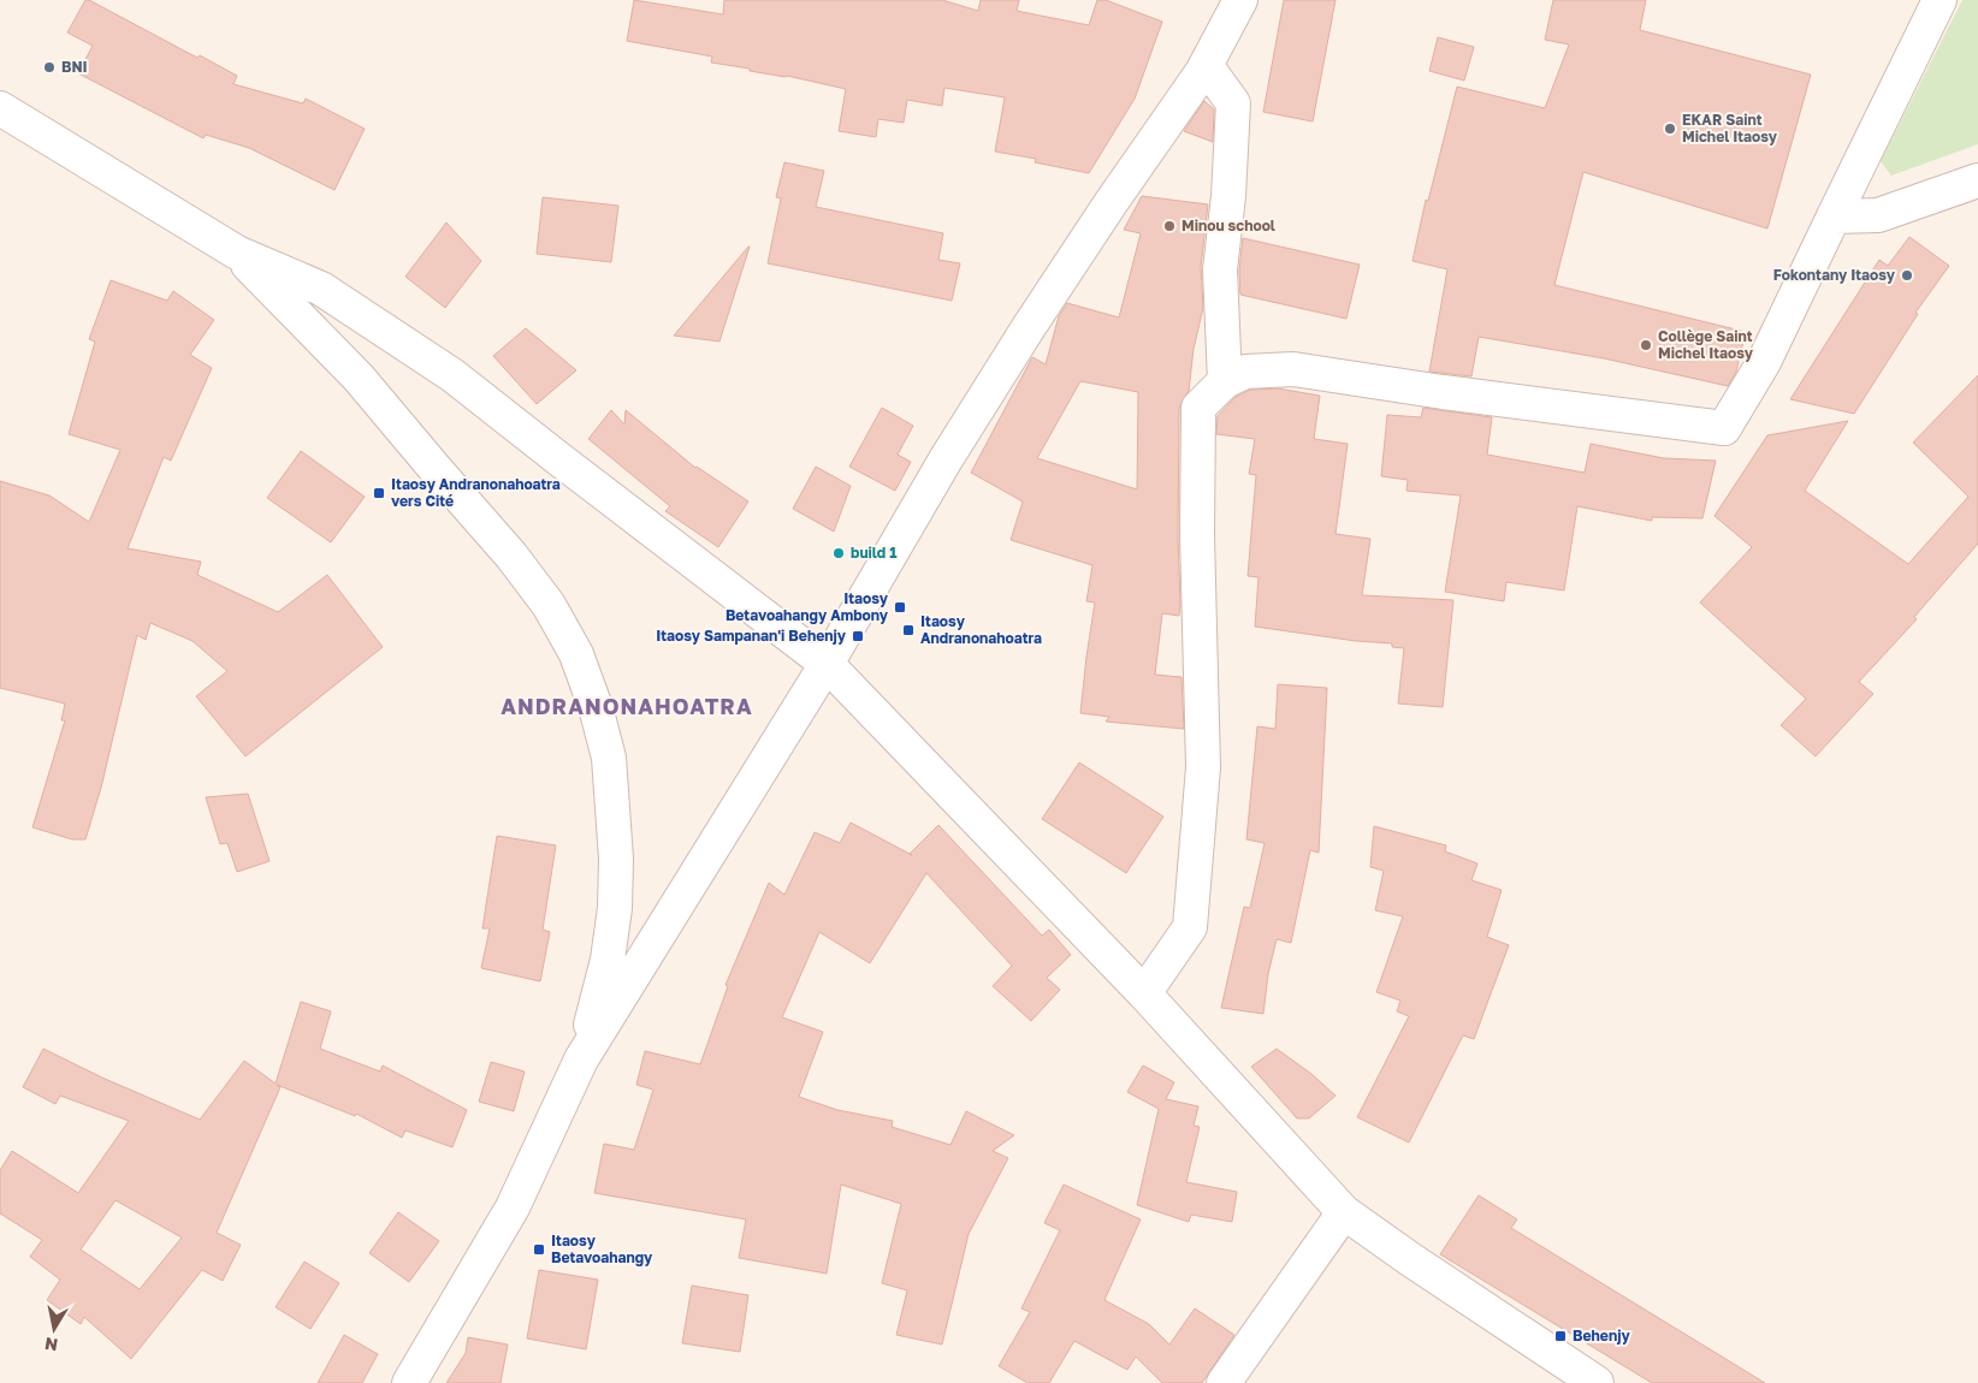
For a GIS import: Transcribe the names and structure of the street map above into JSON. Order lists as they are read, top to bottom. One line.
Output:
{"districts":["ANDRANONAHOATRA"],"places":{"other":["BNI","EKAR Saint Michel Itaosy","Minou school","Fokontany Itaosy","Collège Saint Michel Itaosy","build 1"],"transit":["Itaosy Andranonahoatra vers Cité","Itaosy Betavoahangy Ambony","Itaosy Andranonahoatra","Itaosy Sampanan'i Behenjy","Itaosy Betavoahangy","Behenjy"]},"north":"bottom"}
